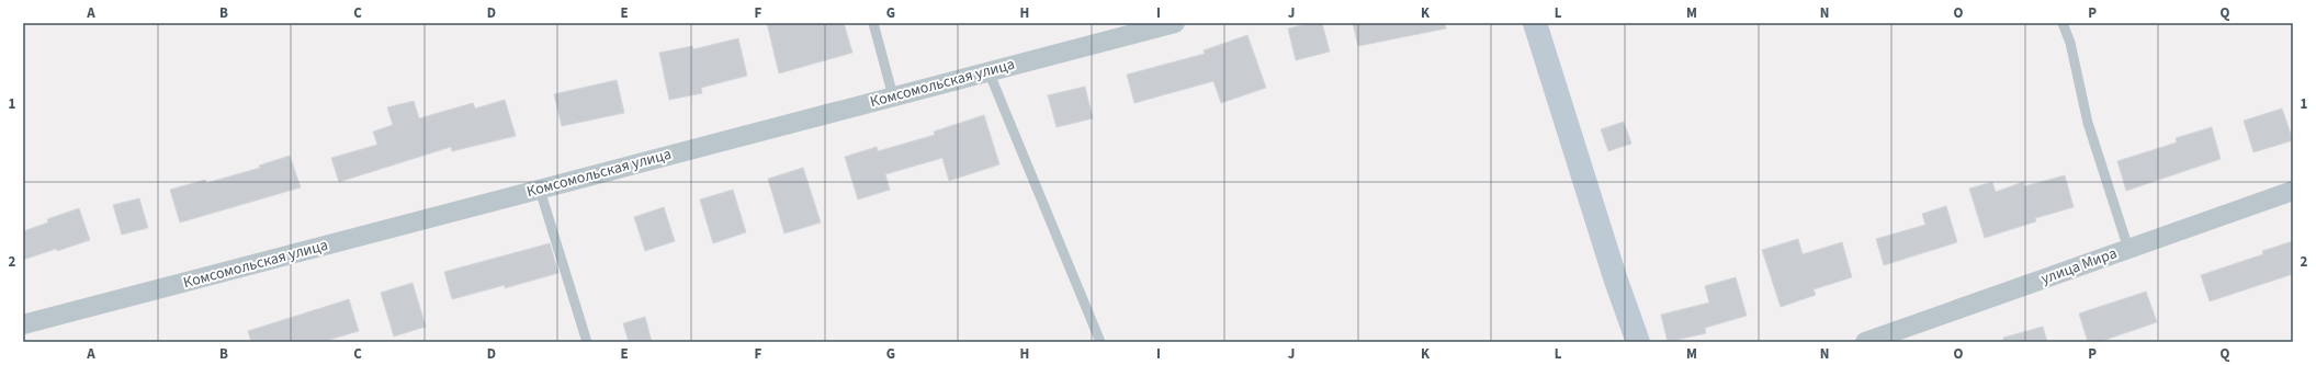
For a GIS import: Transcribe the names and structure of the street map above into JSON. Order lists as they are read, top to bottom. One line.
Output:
{"streets":{"street":["Комсомольская улица","улица Мира"]},"grid":{"columns":["A","B","C","D","E","F","G","H","I","J","K","L","M","N","O","P","Q"],"rows":["1","2"]}}
